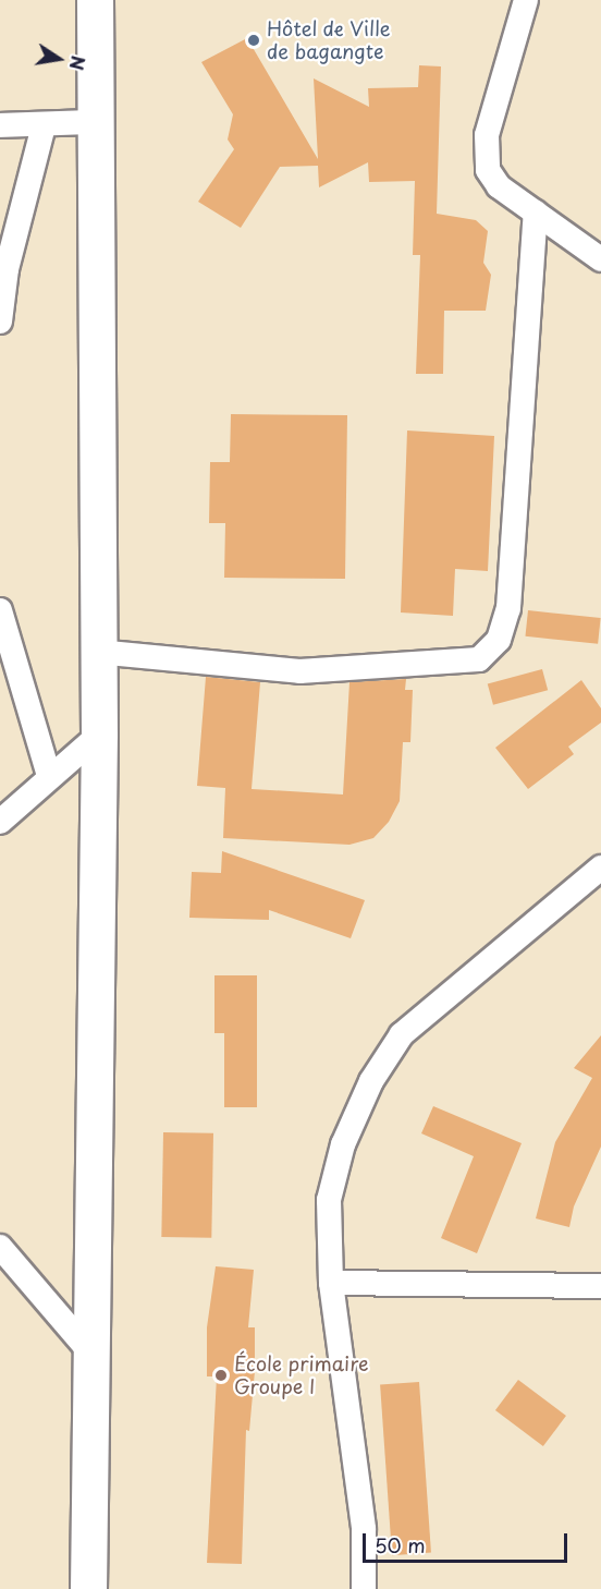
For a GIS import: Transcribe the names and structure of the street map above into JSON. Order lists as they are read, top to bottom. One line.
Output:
{"places":["Hôtel de Ville de bagangte","École primaire Groupe I"],"scale_bar":"50 m","north":"right"}
